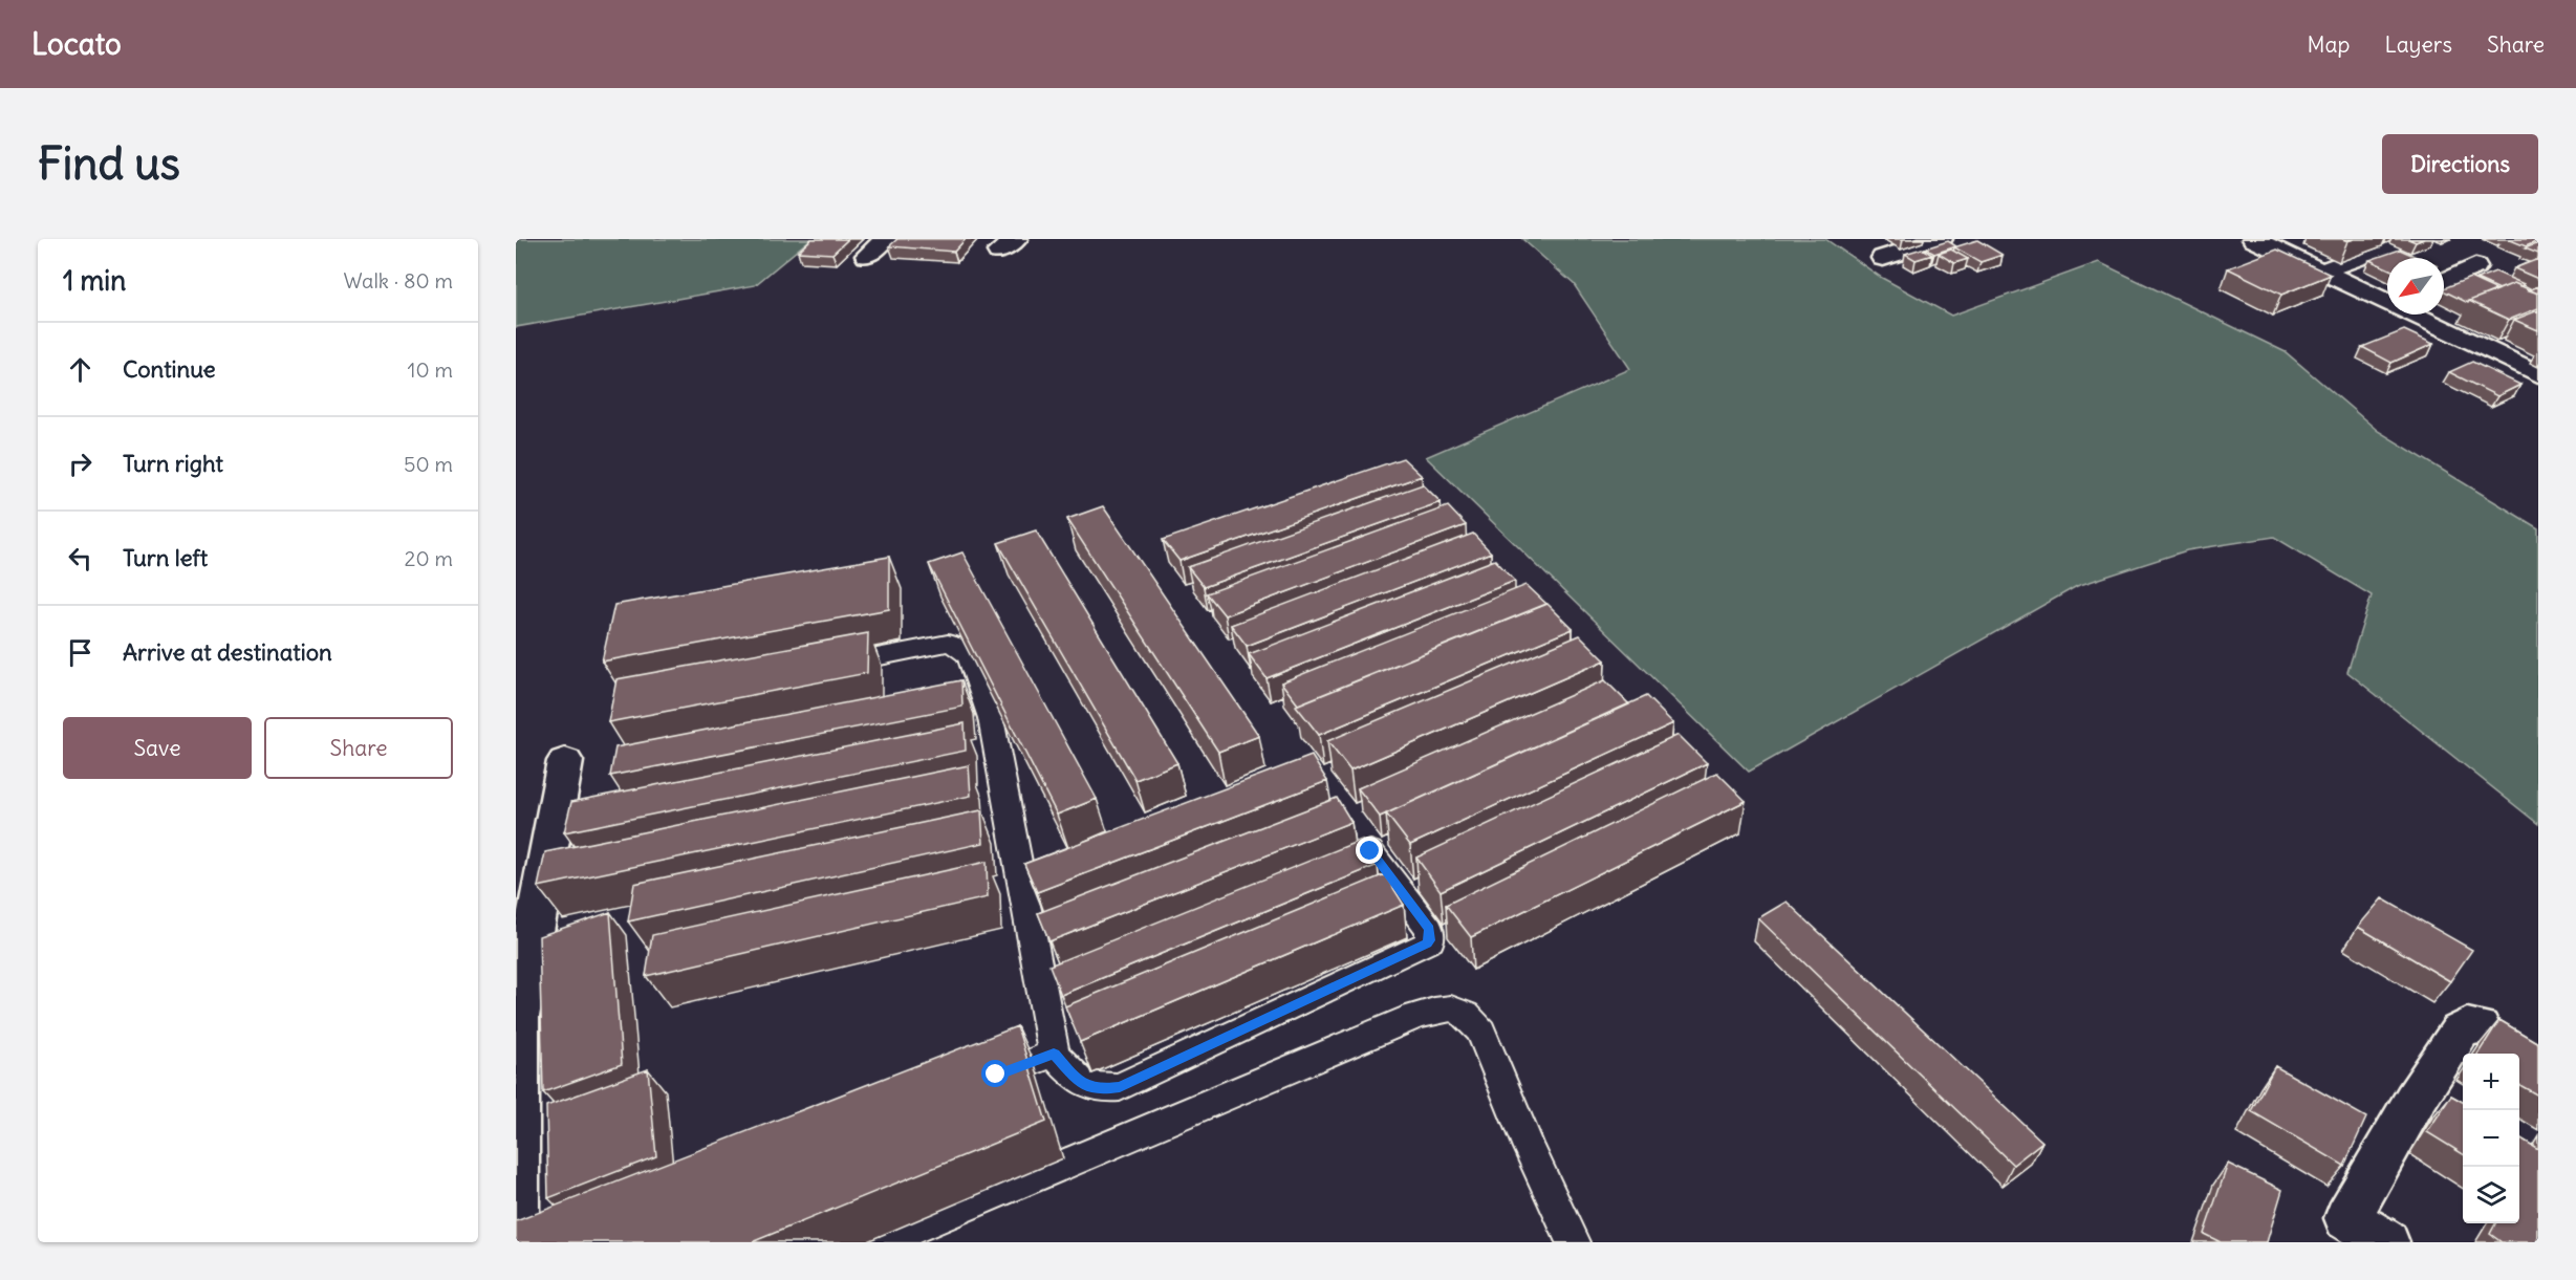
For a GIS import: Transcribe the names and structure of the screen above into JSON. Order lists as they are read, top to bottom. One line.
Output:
{"north":"bottom left","page":{"header":"Locato","nav":["Map","Layers","Share"],"buttons":["Directions",["Save","Share"]],"title":"Find us","heading":["1 min","Walk · 80 m"],"list":[["Continue","10 m"],["Turn right","50 m"],["Turn left","20 m"],"Arrive at destination"],"map_buttons":["+","−"]}}
